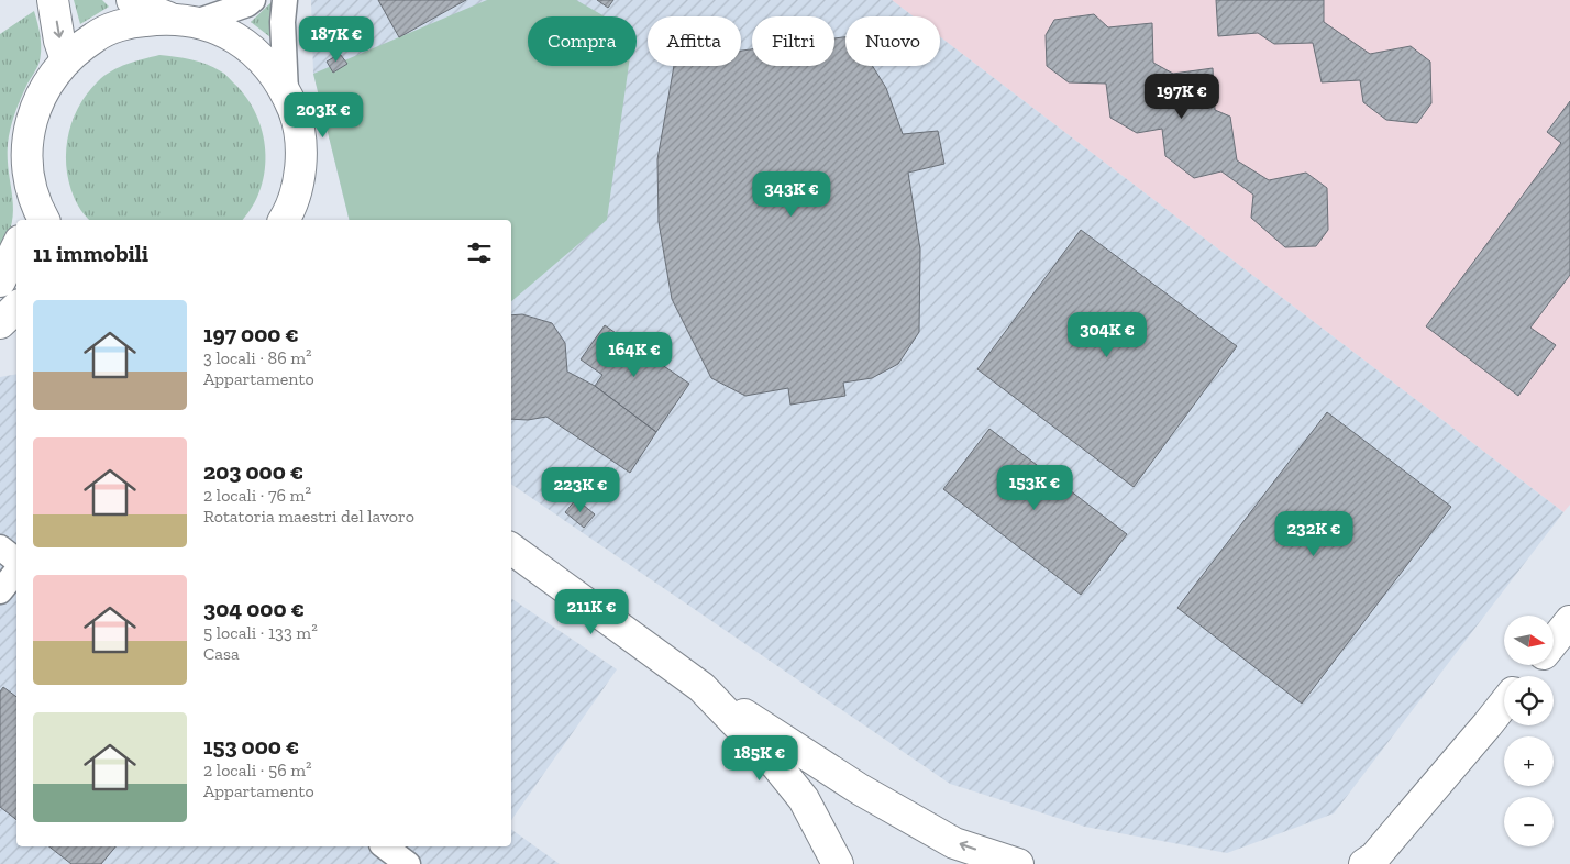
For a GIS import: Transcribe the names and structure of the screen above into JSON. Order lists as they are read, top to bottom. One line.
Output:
{"north":"right","page":{"price":["187K €","197K €","203K €","343K €","304K €","164K €","153K €","223K €","232K €","211K €","185K €"],"chip":["Compra","Affitta","Filtri","Nuovo"],"heading":"11 immobili","list":[{"name":"197 000 €","note":"3 locali · 86 m² · Appartamento"},{"name":"203 000 €","note":"2 locali · 76 m² · Rotatoria maestri del lavoro"},{"name":"304 000 €","note":"5 locali · 133 m² · Casa"},{"name":"153 000 €","note":"2 locali · 56 m² · Appartamento"}],"map_buttons":["+","−"]}}
